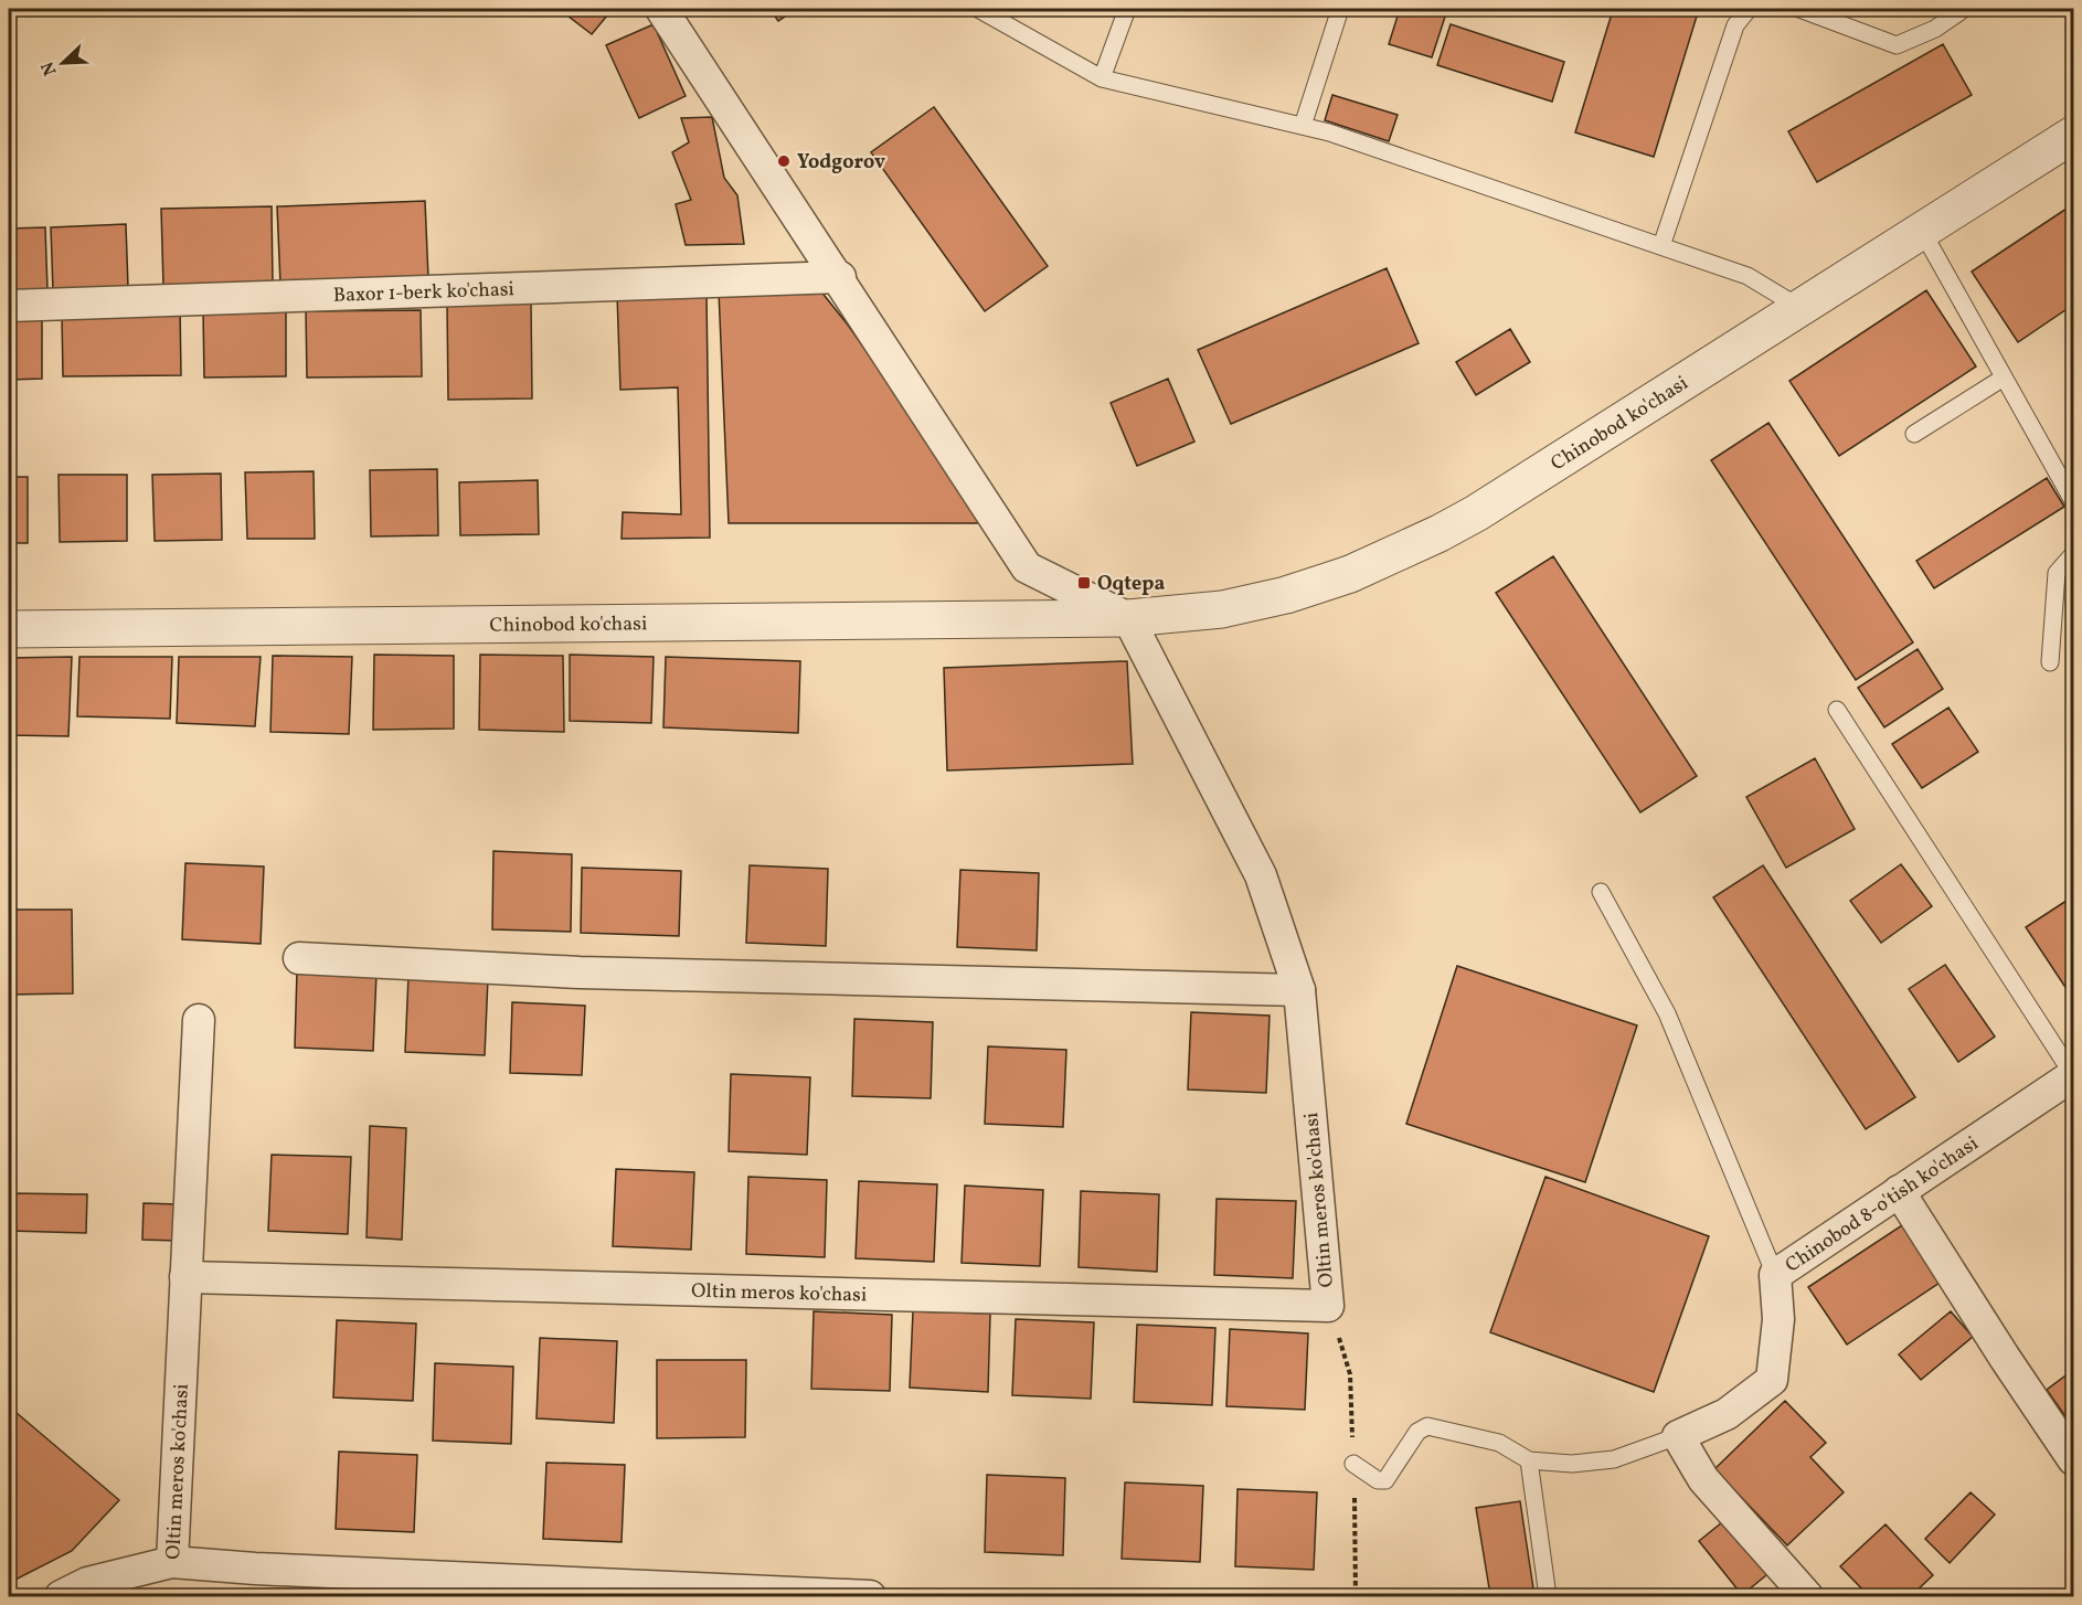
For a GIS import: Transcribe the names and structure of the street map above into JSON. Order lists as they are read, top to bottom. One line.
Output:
{"streets":{"street":["Baxor 1-berk ko'chasi","Chinobod ko'chasi","Oltin meros ko'chasi","Chinobod 8-o'tish ko'chasi"]},"places":{"other":["Yodgorov"],"transit":["Oqtepa"]},"north":"bottom left"}
